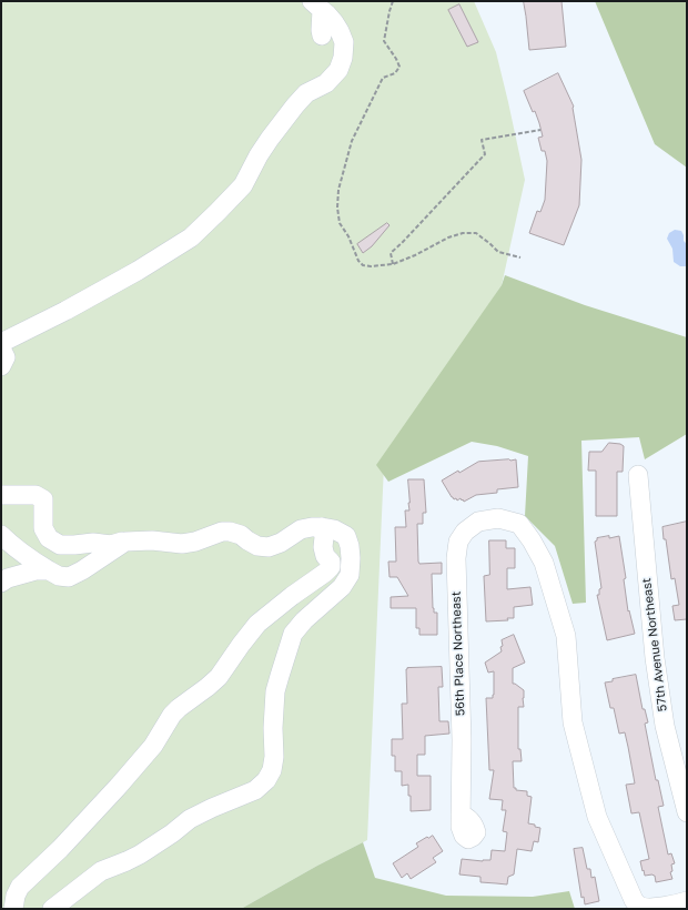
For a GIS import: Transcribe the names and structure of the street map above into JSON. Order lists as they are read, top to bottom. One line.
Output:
{"streets":{"street":["57th Avenue Northeast","56th Place Northeast"]}}
